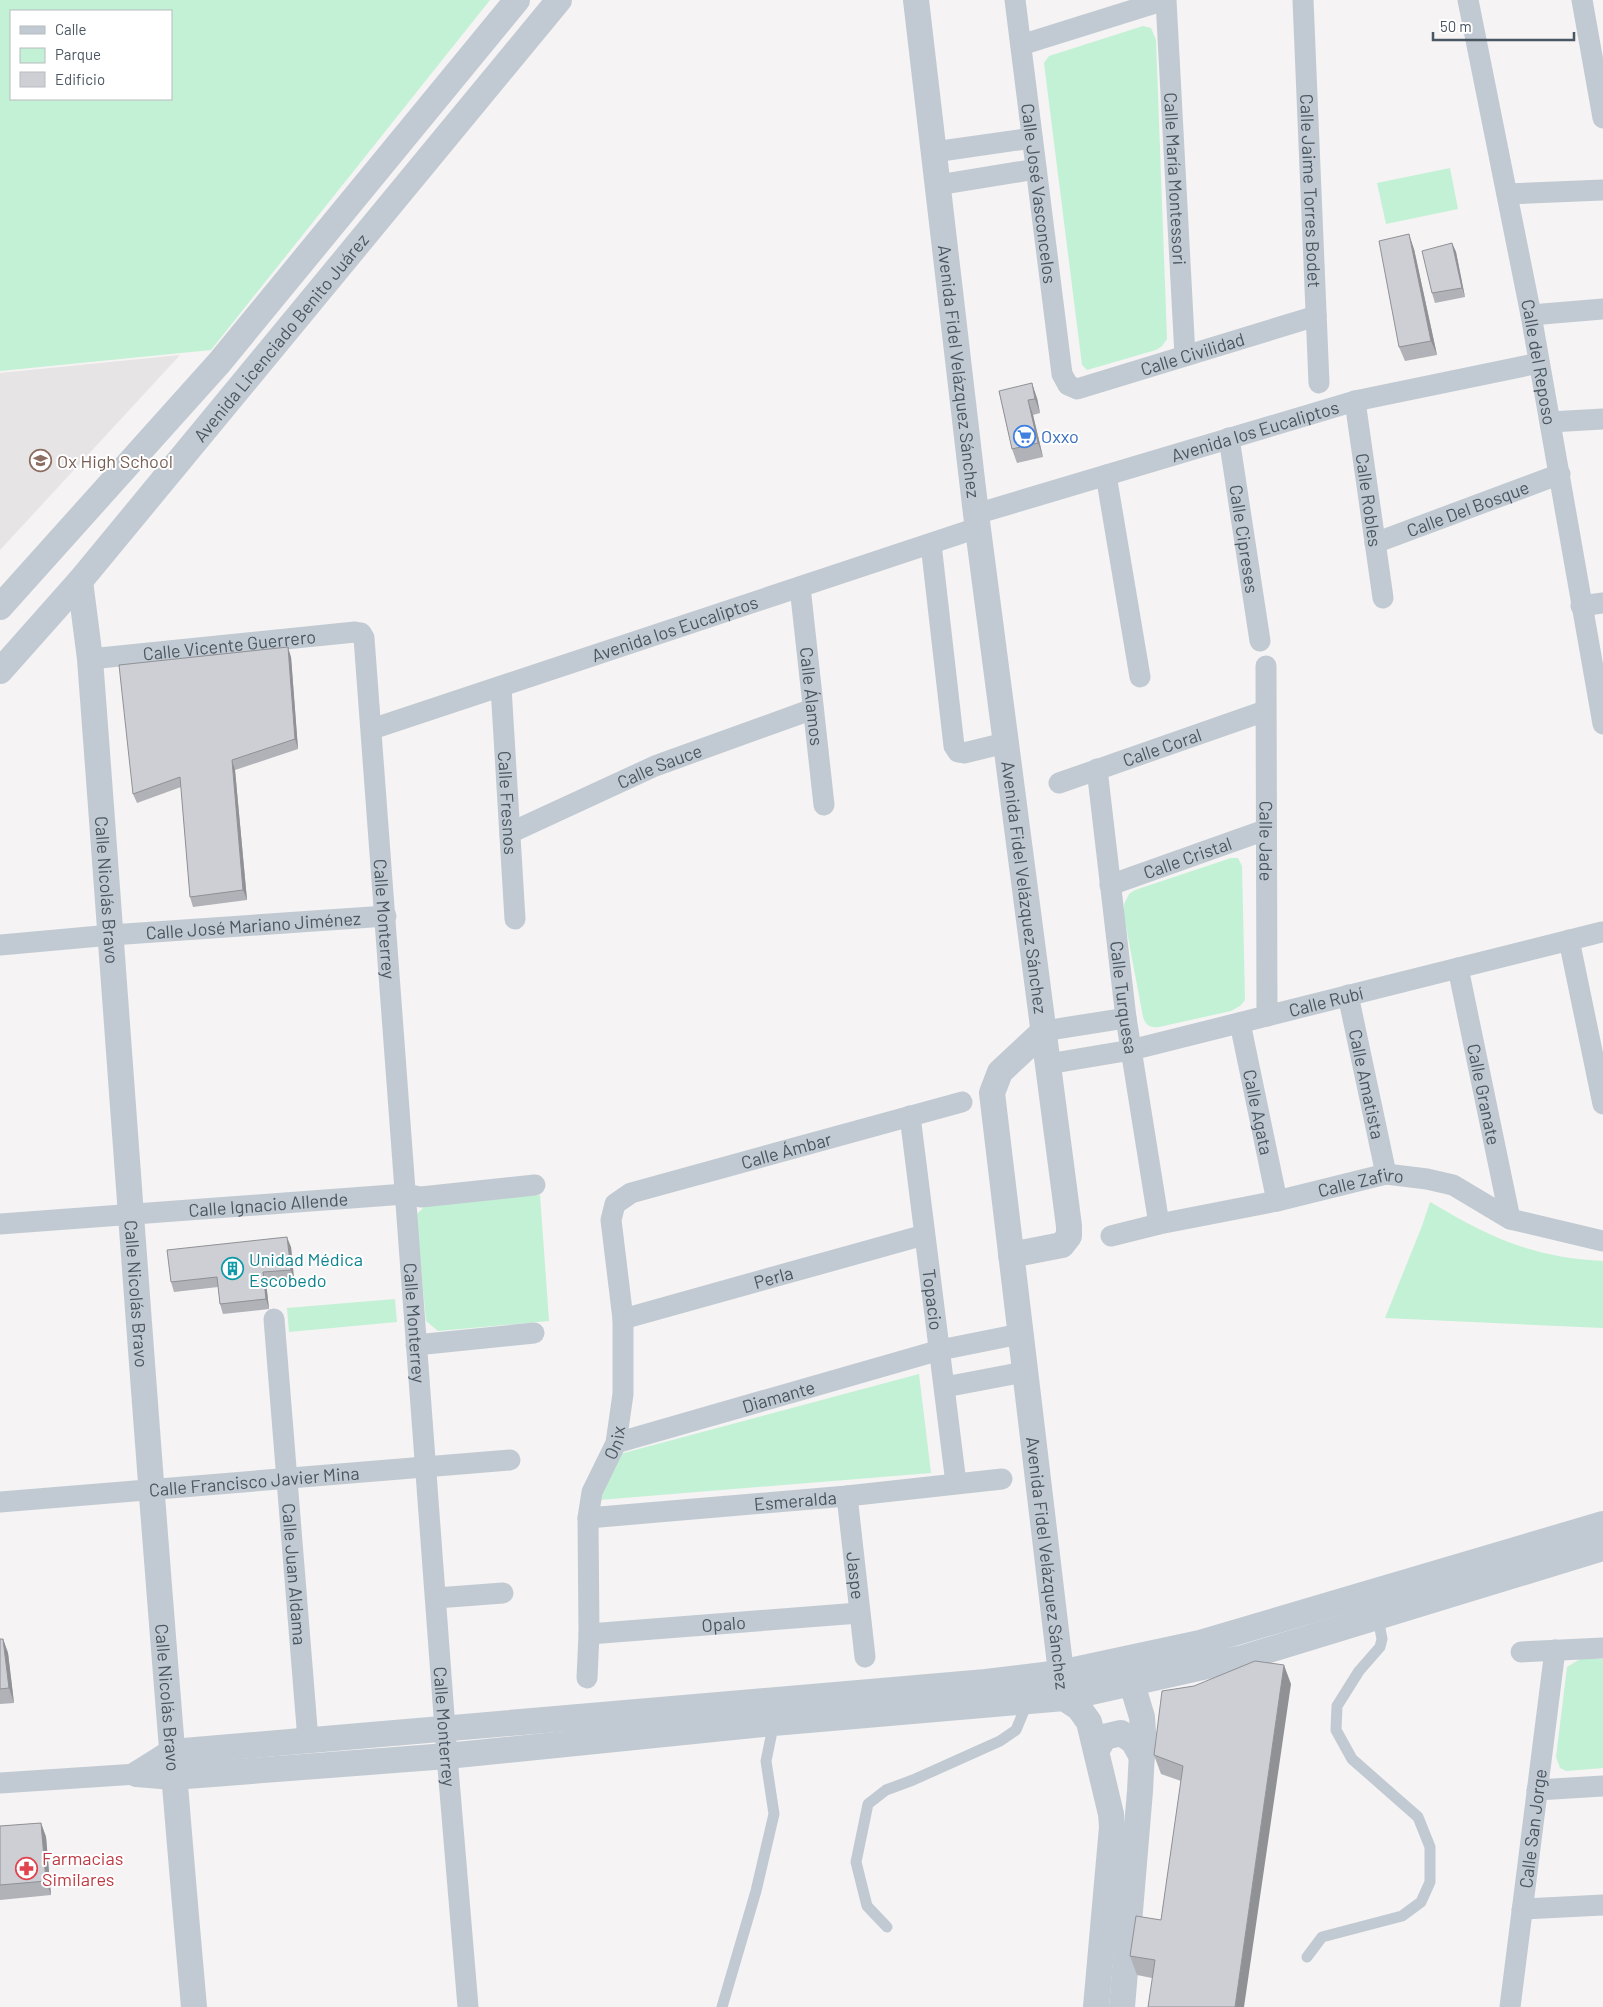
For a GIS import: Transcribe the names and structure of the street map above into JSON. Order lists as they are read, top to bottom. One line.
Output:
{"streets":{"street":["Calle María Montessori","Calle Jaime Torres Bodet","Calle José Vasconcelos","Avenida Licenciado Benito Juárez","Calle Civilidad","Calle del Reposo","Avenida Fidel Velázquez Sánchez","Avenida los Eucaliptos","Calle Robles","Calle Del Bosque","Calle Cipreses","Calle Vicente Guerrero","Calle Álamos","Calle Coral","Calle Sauce","Calle Fresnos","Calle Jade","Calle Cristal","Calle Nicolás Bravo","Calle Monterrey","Calle José Mariano Jiménez","Calle Turquesa","Calle Rubí","Calle Amatista","Calle Granate","Calle Agata","Calle Ámbar","Calle Zafiro","Calle Ignacio Allende","Perla","Topacio","Diamante","Onix","Calle Francisco Javier Mina","Esmeralda","Calle Juan Aldama","Jaspe","Opalo","Calle San Jorge"]},"crossings":[["Calle María Montessori","Calle Civilidad"],["Calle Jaime Torres Bodet","Calle Civilidad"],["Calle José Vasconcelos","Calle Civilidad"],["Avenida Licenciado Benito Juárez","Calle Nicolás Bravo"],["Calle del Reposo","Avenida los Eucaliptos"],["Calle del Reposo","Calle Del Bosque"],["Avenida Fidel Velázquez Sánchez","Avenida los Eucaliptos"],["Avenida Fidel Velázquez Sánchez","Calle Rubí"],["Avenida Fidel Velázquez Sánchez","Diamante"],["Avenida los Eucaliptos","Calle Robles"],["Avenida los Eucaliptos","Calle Cipreses"],["Avenida los Eucaliptos","Calle Álamos"],["Avenida los Eucaliptos","Calle Fresnos"],["Avenida los Eucaliptos","Calle Monterrey"],["Calle Robles","Calle Del Bosque"],["Calle Vicente Guerrero","Calle Nicolás Bravo"],["Calle Vicente Guerrero","Calle Monterrey"],["Calle Álamos","Calle Sauce"],["Calle Coral","Calle Jade"],["Calle Coral","Calle Turquesa"],["Calle Sauce","Calle Fresnos"],["Calle Jade","Calle Cristal"],["Calle Jade","Calle Rubí"],["Calle Cristal","Calle Turquesa"],["Calle Nicolás Bravo","Calle José Mariano Jiménez"],["Calle Nicolás Bravo","Calle Ignacio Allende"],["Calle Nicolás Bravo","Calle Francisco Javier Mina"],["Calle Monterrey","Calle José Mariano Jiménez"],["Calle Monterrey","Calle Ignacio Allende"],["Calle Monterrey","Calle Francisco Javier Mina"],["Calle Turquesa","Calle Rubí"],["Calle Turquesa","Calle Zafiro"],["Calle Rubí","Calle Amatista"],["Calle Rubí","Calle Granate"],["Calle Rubí","Calle Agata"],["Calle Amatista","Calle Zafiro"],["Calle Granate","Calle Zafiro"],["Calle Agata","Calle Zafiro"],["Calle Ámbar","Topacio"],["Calle Ámbar","Onix"],["Perla","Topacio"],["Perla","Onix"],["Topacio","Diamante"],["Topacio","Esmeralda"],["Diamante","Onix"],["Onix","Esmeralda"],["Onix","Opalo"],["Calle Francisco Javier Mina","Calle Juan Aldama"],["Esmeralda","Jaspe"],["Jaspe","Opalo"]],"places":{"supermarket":["Oxxo"],"school or university":["Ox High School"],"building":["Unidad Médica Escobedo"],"pharmacy":["Farmacias Similares"]},"legend":["Calle","Parque","Edificio"],"scale_bar":"50 m"}
